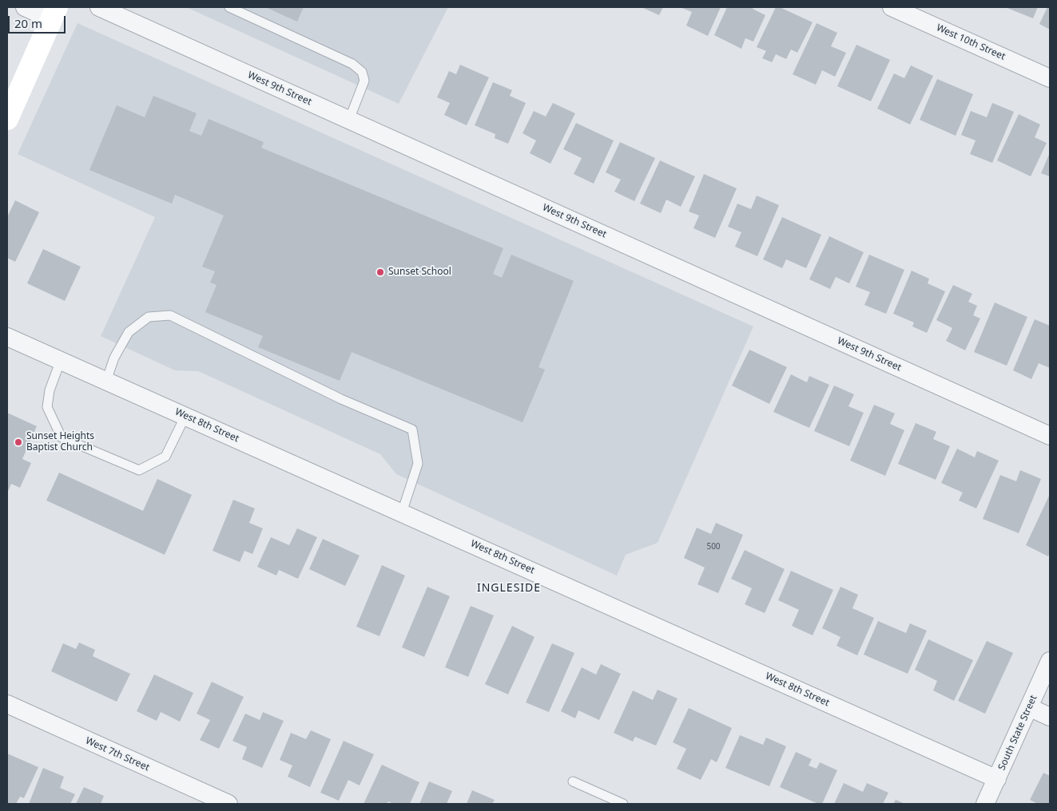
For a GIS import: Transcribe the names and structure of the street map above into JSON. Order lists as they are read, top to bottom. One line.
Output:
{"streets":{"street":["West 10th Street","West 9th Street","West 8th Street","South State Street","West 7th Street"]},"crossings":[["West 8th Street","South State Street"]],"districts":["INGLESIDE"],"places":["Sunset School","Sunset Heights Baptist Church"],"house_numbers":["500"],"scale_bar":"20 m"}
